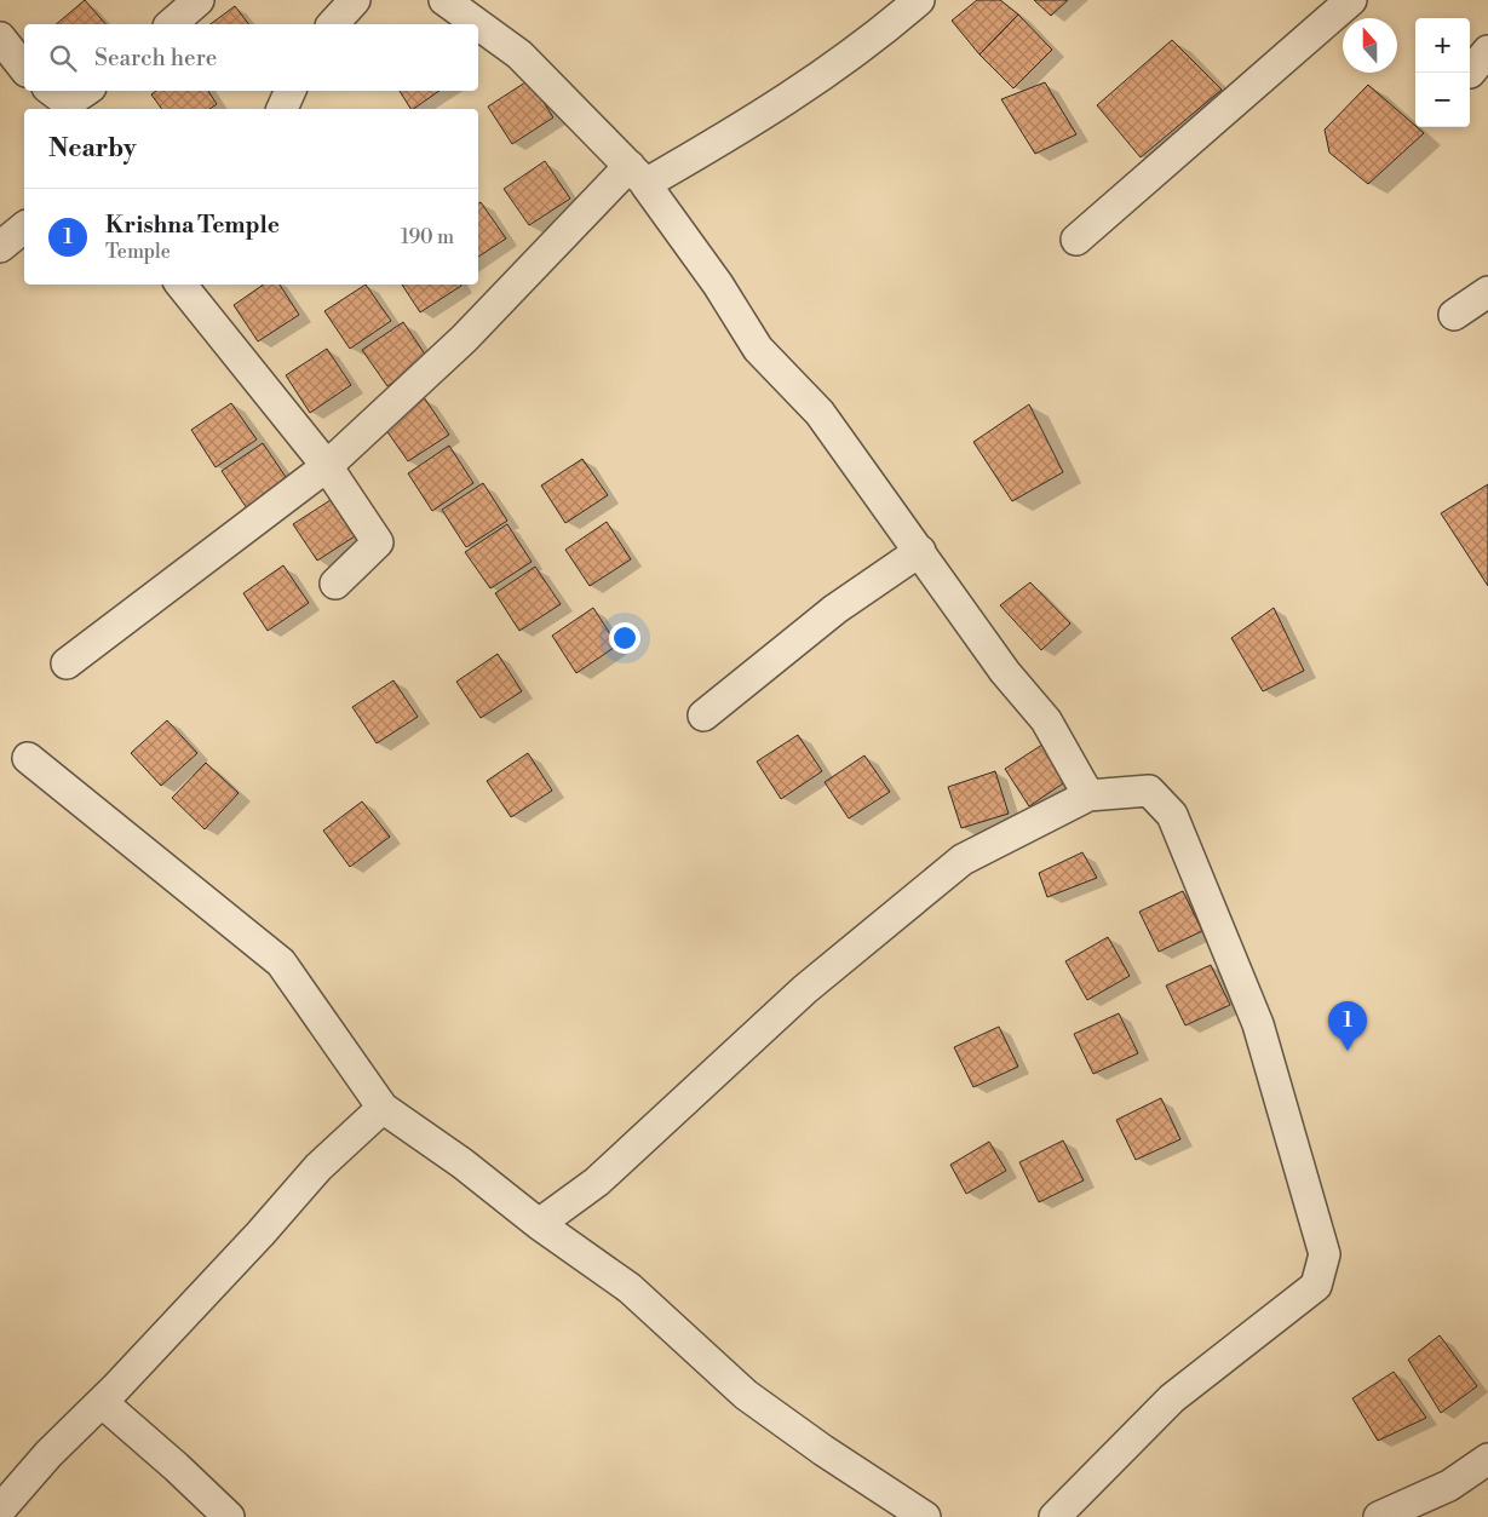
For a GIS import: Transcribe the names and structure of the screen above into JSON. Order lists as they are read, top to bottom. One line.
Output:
{"north":"top","page":{"map_buttons":["+","−"],"search":"Search here","heading":"Nearby","list":[{"mark":"1","name":"Krishna Temple","note":"Temple","value":"190 m"}],"pins":"1"}}
